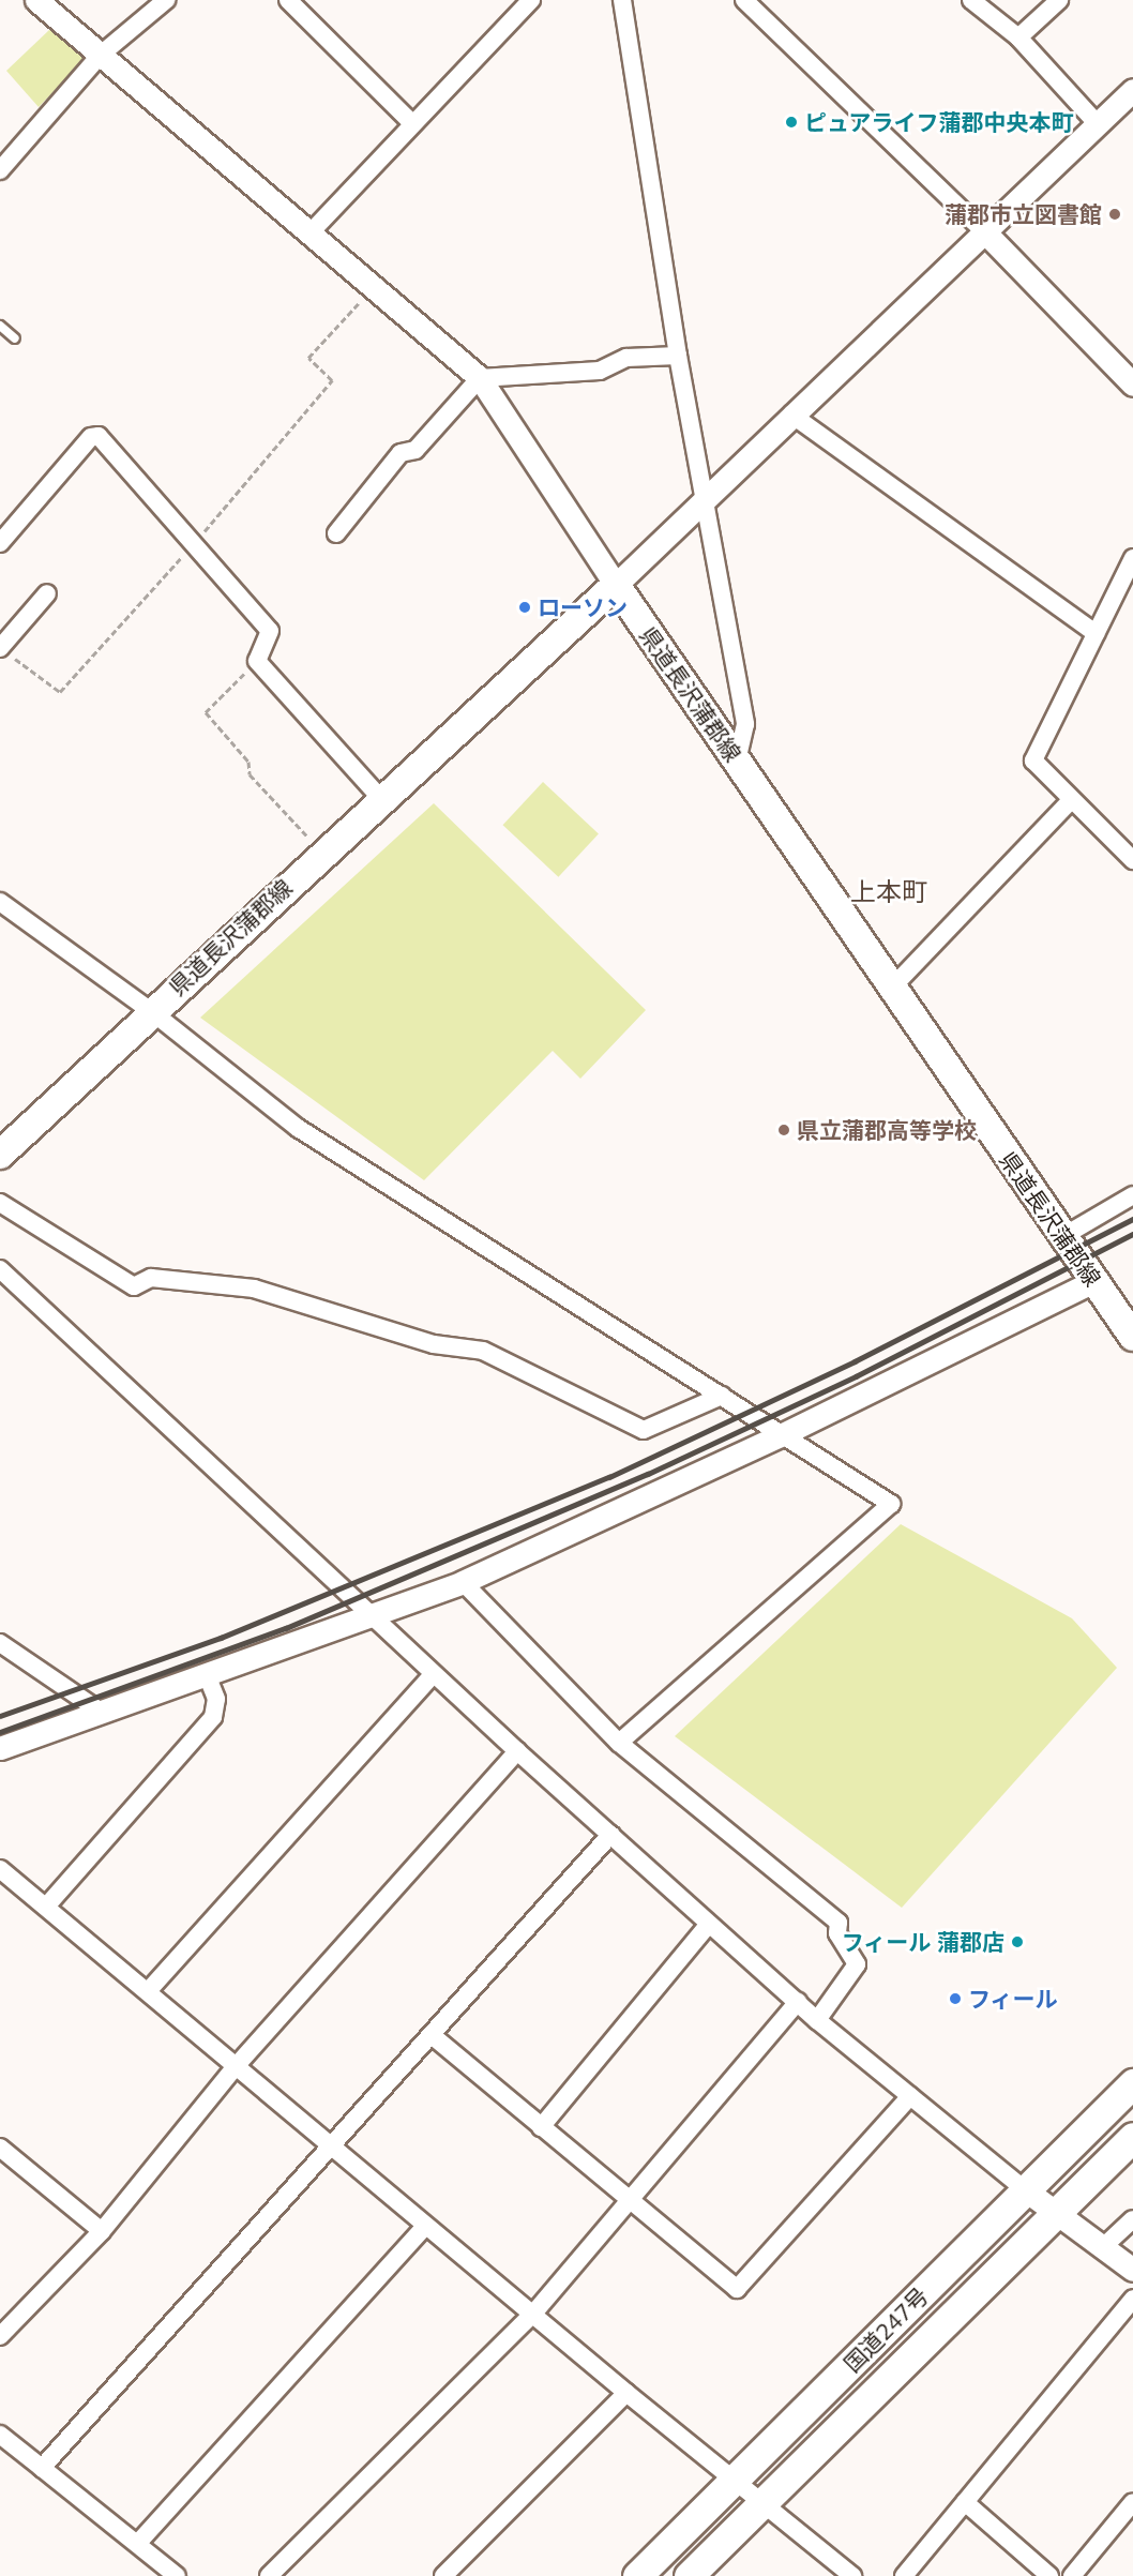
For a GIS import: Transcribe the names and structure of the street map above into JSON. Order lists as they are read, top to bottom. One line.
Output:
{"streets":{"highway":["国道247号"],"main road":["県道長沢蒲郡線"]},"districts":["上本町"],"places":["ピュアライフ蒲郡中央本町","蒲郡市立図書館","ローソン","県立蒲郡高等学校","フィール 蒲郡店","フィール"]}
